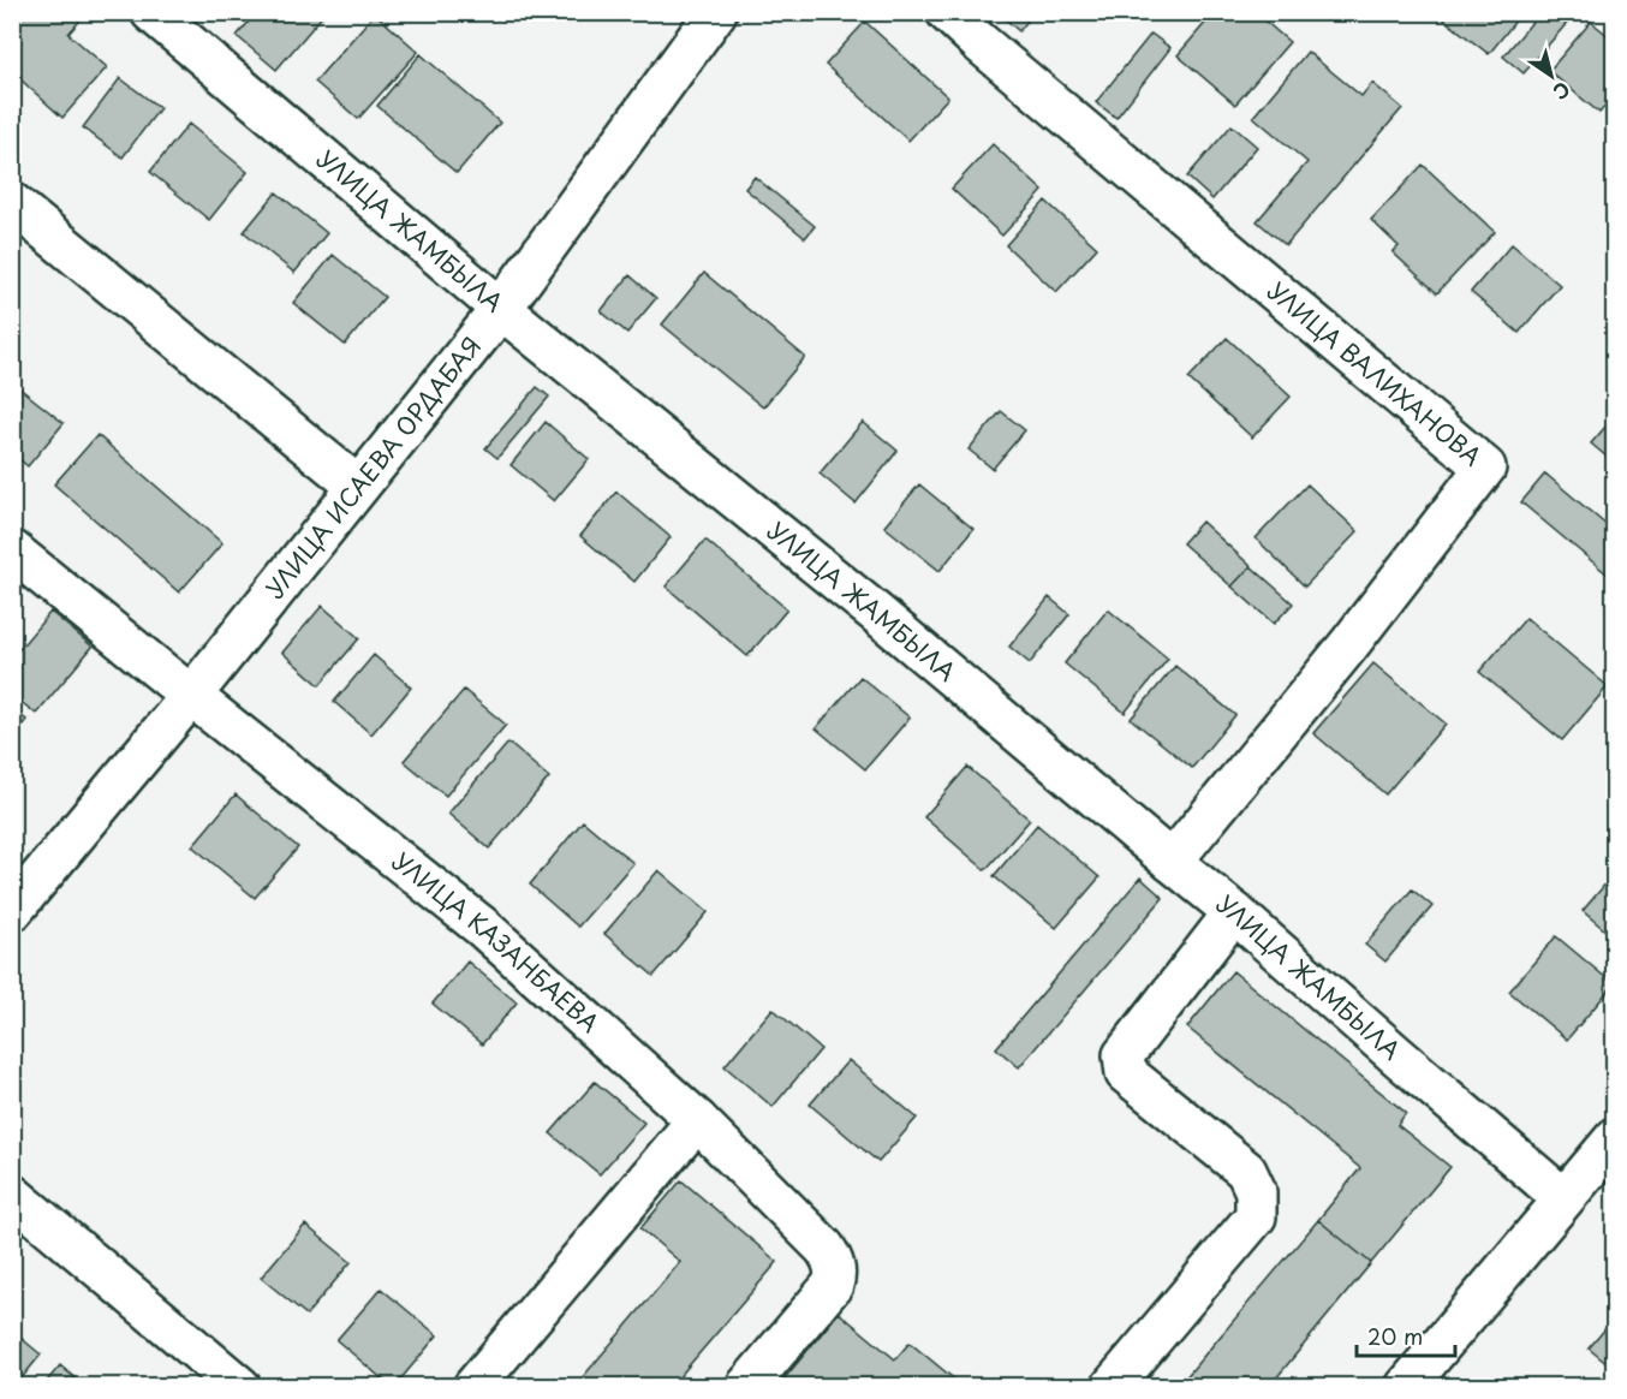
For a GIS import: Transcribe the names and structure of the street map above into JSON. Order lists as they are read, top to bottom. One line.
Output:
{"streets":{"street":["УЛИЦА ЖАМБЫЛА","УЛИЦА ВАЛИХАНОВА","УЛИЦА ИСАЕВА ОРДАБАЯ","УЛИЦА КАЗАНБАЕВА"]},"crossings":[["УЛИЦА ЖАМБЫЛА","УЛИЦА ВАЛИХАНОВА"],["УЛИЦА ЖАМБЫЛА","УЛИЦА ИСАЕВА ОРДАБАЯ"],["УЛИЦА ИСАЕВА ОРДАБАЯ","УЛИЦА КАЗАНБАЕВА"]],"scale_bar":"20 m","north":"bottom right"}
